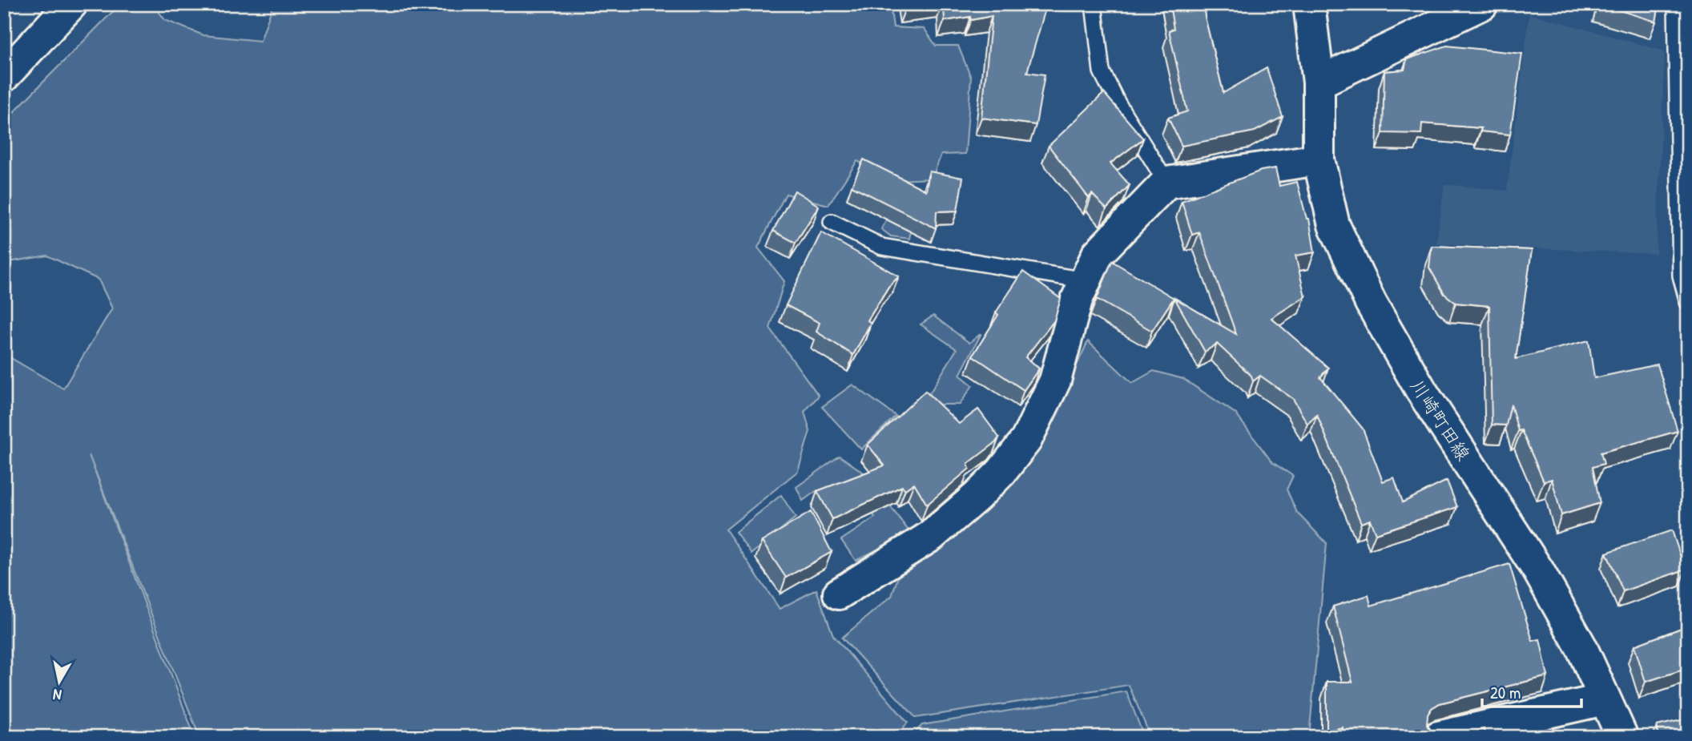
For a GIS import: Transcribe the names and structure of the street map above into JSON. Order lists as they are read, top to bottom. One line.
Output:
{"streets":{"main road":["川崎町田線"]},"scale_bar":"20 m","north":"bottom"}
